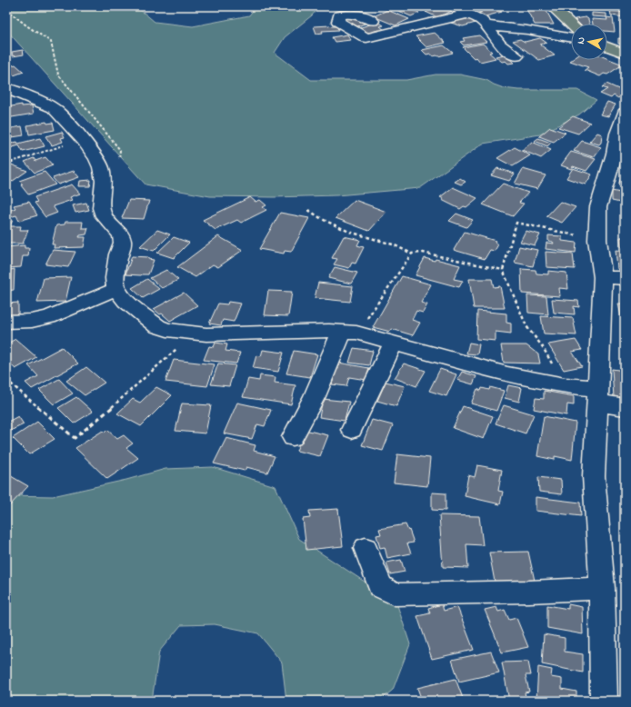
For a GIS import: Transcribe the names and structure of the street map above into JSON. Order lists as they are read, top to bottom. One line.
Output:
{"north":"left"}
